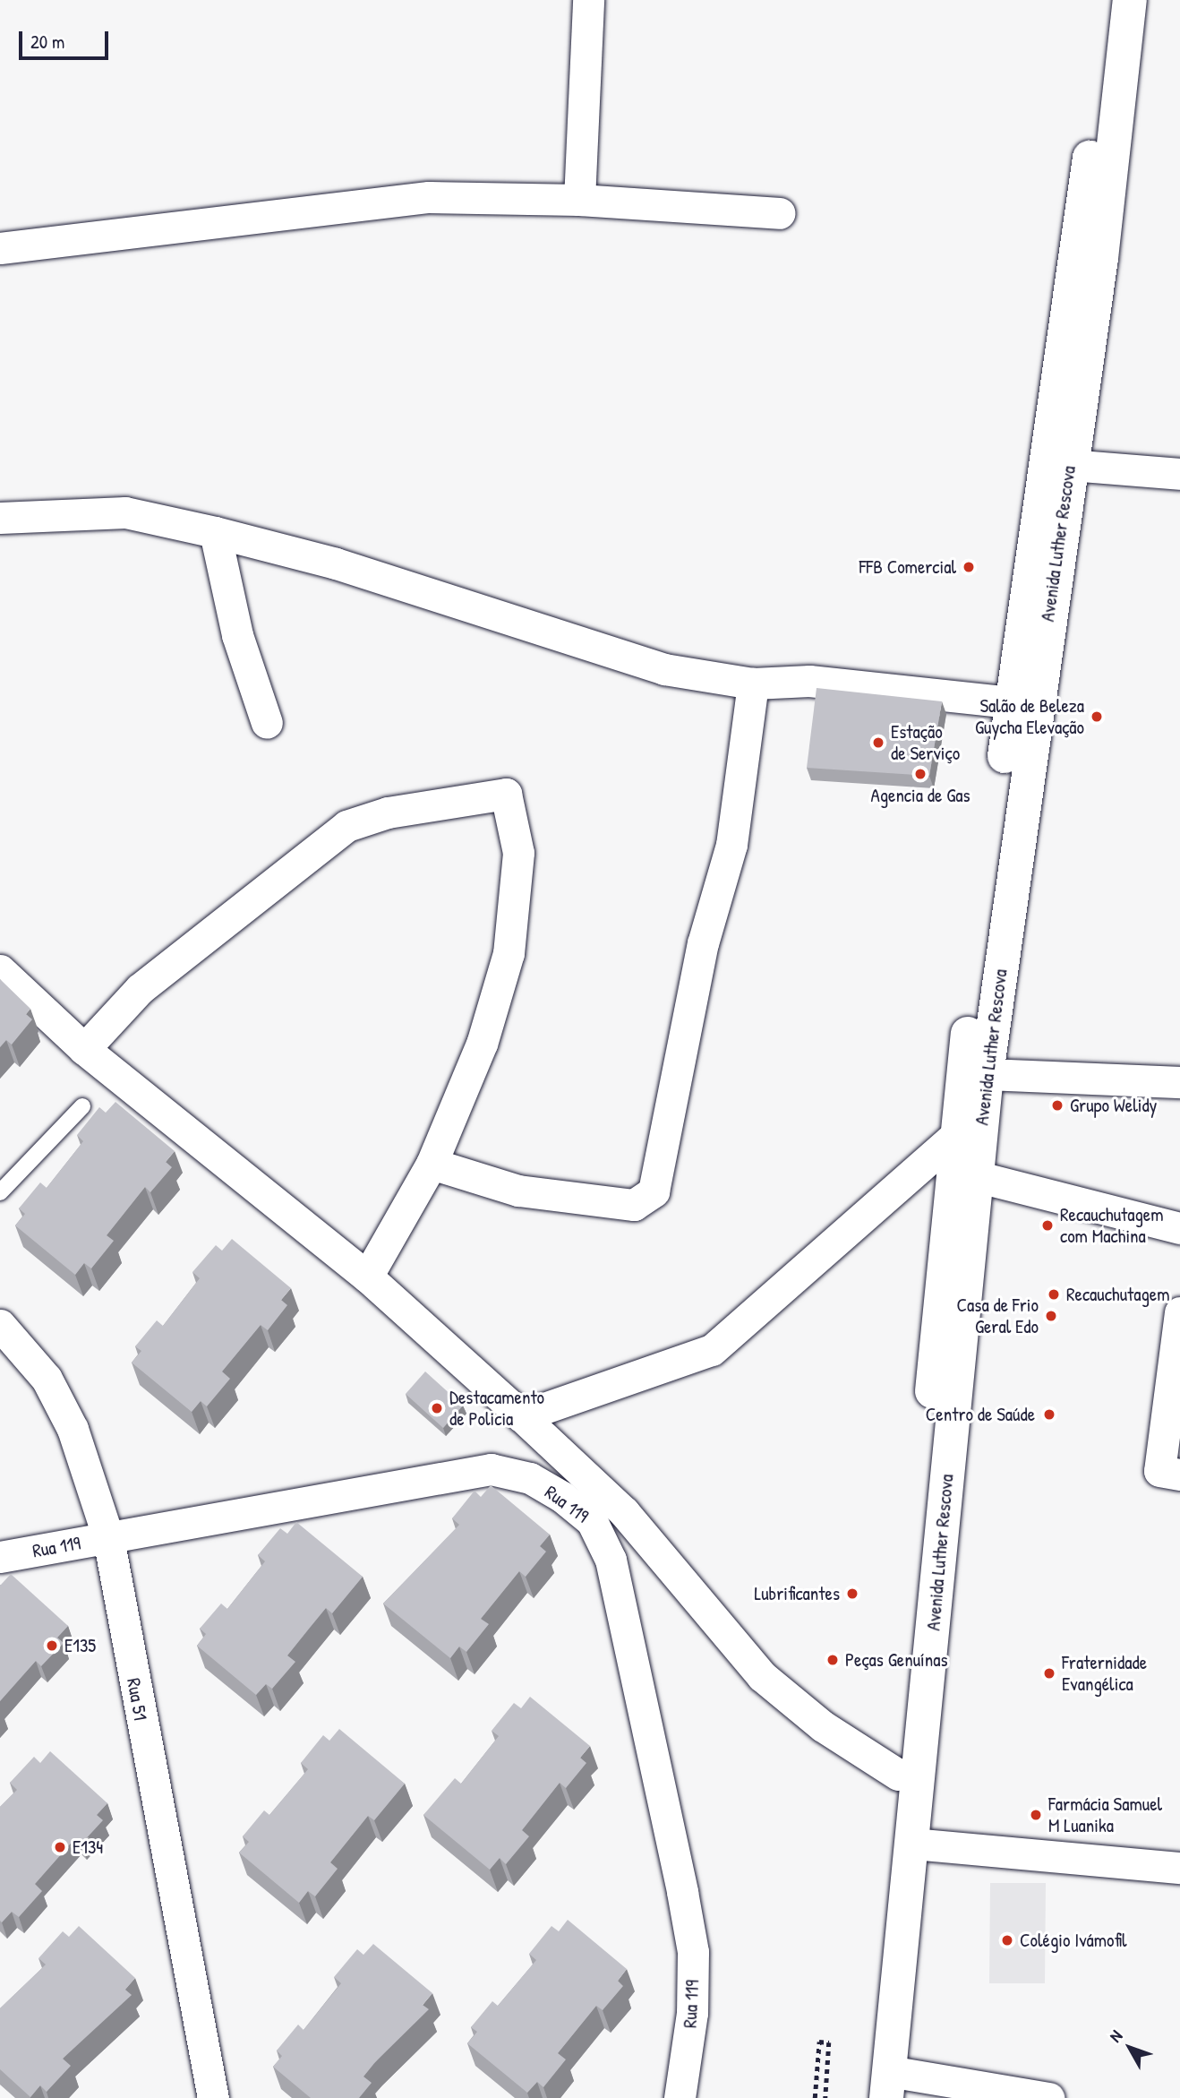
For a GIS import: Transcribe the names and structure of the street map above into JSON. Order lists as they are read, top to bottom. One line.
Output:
{"streets":{"main road":["Avenida Luther Rescova"],"street":["Rua 119","Rua 51"]},"crossings":[["Rua 119","Rua 51"]],"places":["FFB Comercial","Salão de Beleza Guycha Elevação","Estação de Serviço","Agencia de Gas","Grupo Welidy","Recauchutagem com Machina","Recauchutagem","Casa de Frio Geral Edo","Destacamento de Policia","Centro de Saúde","Lubrificantes","E135","Peças Genuínas","Fraternidade Evangélica","Farmácia Samuel M Luanika","E134","Colégio Ivámofil"],"scale_bar":"20 m","north":"top left"}
